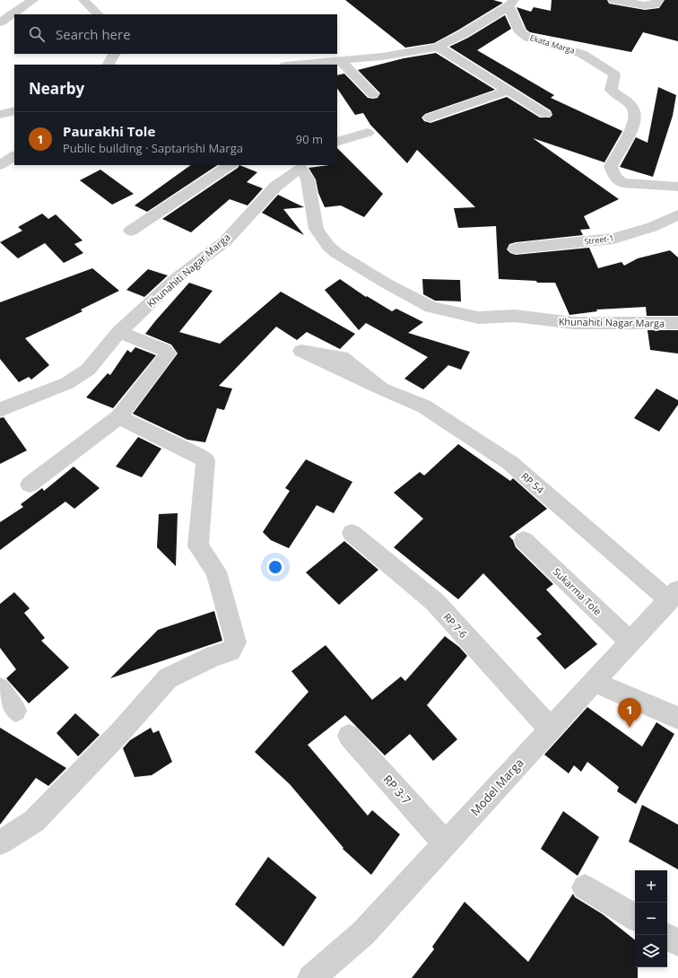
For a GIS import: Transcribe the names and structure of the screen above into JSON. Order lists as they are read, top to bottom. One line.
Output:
{"streets":{"street":["Ekata Marga","Street-1","Khunahiti Nagar Marga","RP 54","Sukarma Tole","RP 7-6","Model Marga","RP 3-7"]},"crossings":[["RP 54","Model Marga"],["Sukarma Tole","Model Marga"],["RP 7-6","Model Marga"],["Model Marga","RP 3-7"]],"page":{"search":"Search here","heading":"Nearby","list":[{"mark":"1","name":"Paurakhi Tole","note":"Public building · Saptarishi Marga","value":"90 m"}],"pins":"1","map_buttons":["+","−"]}}
